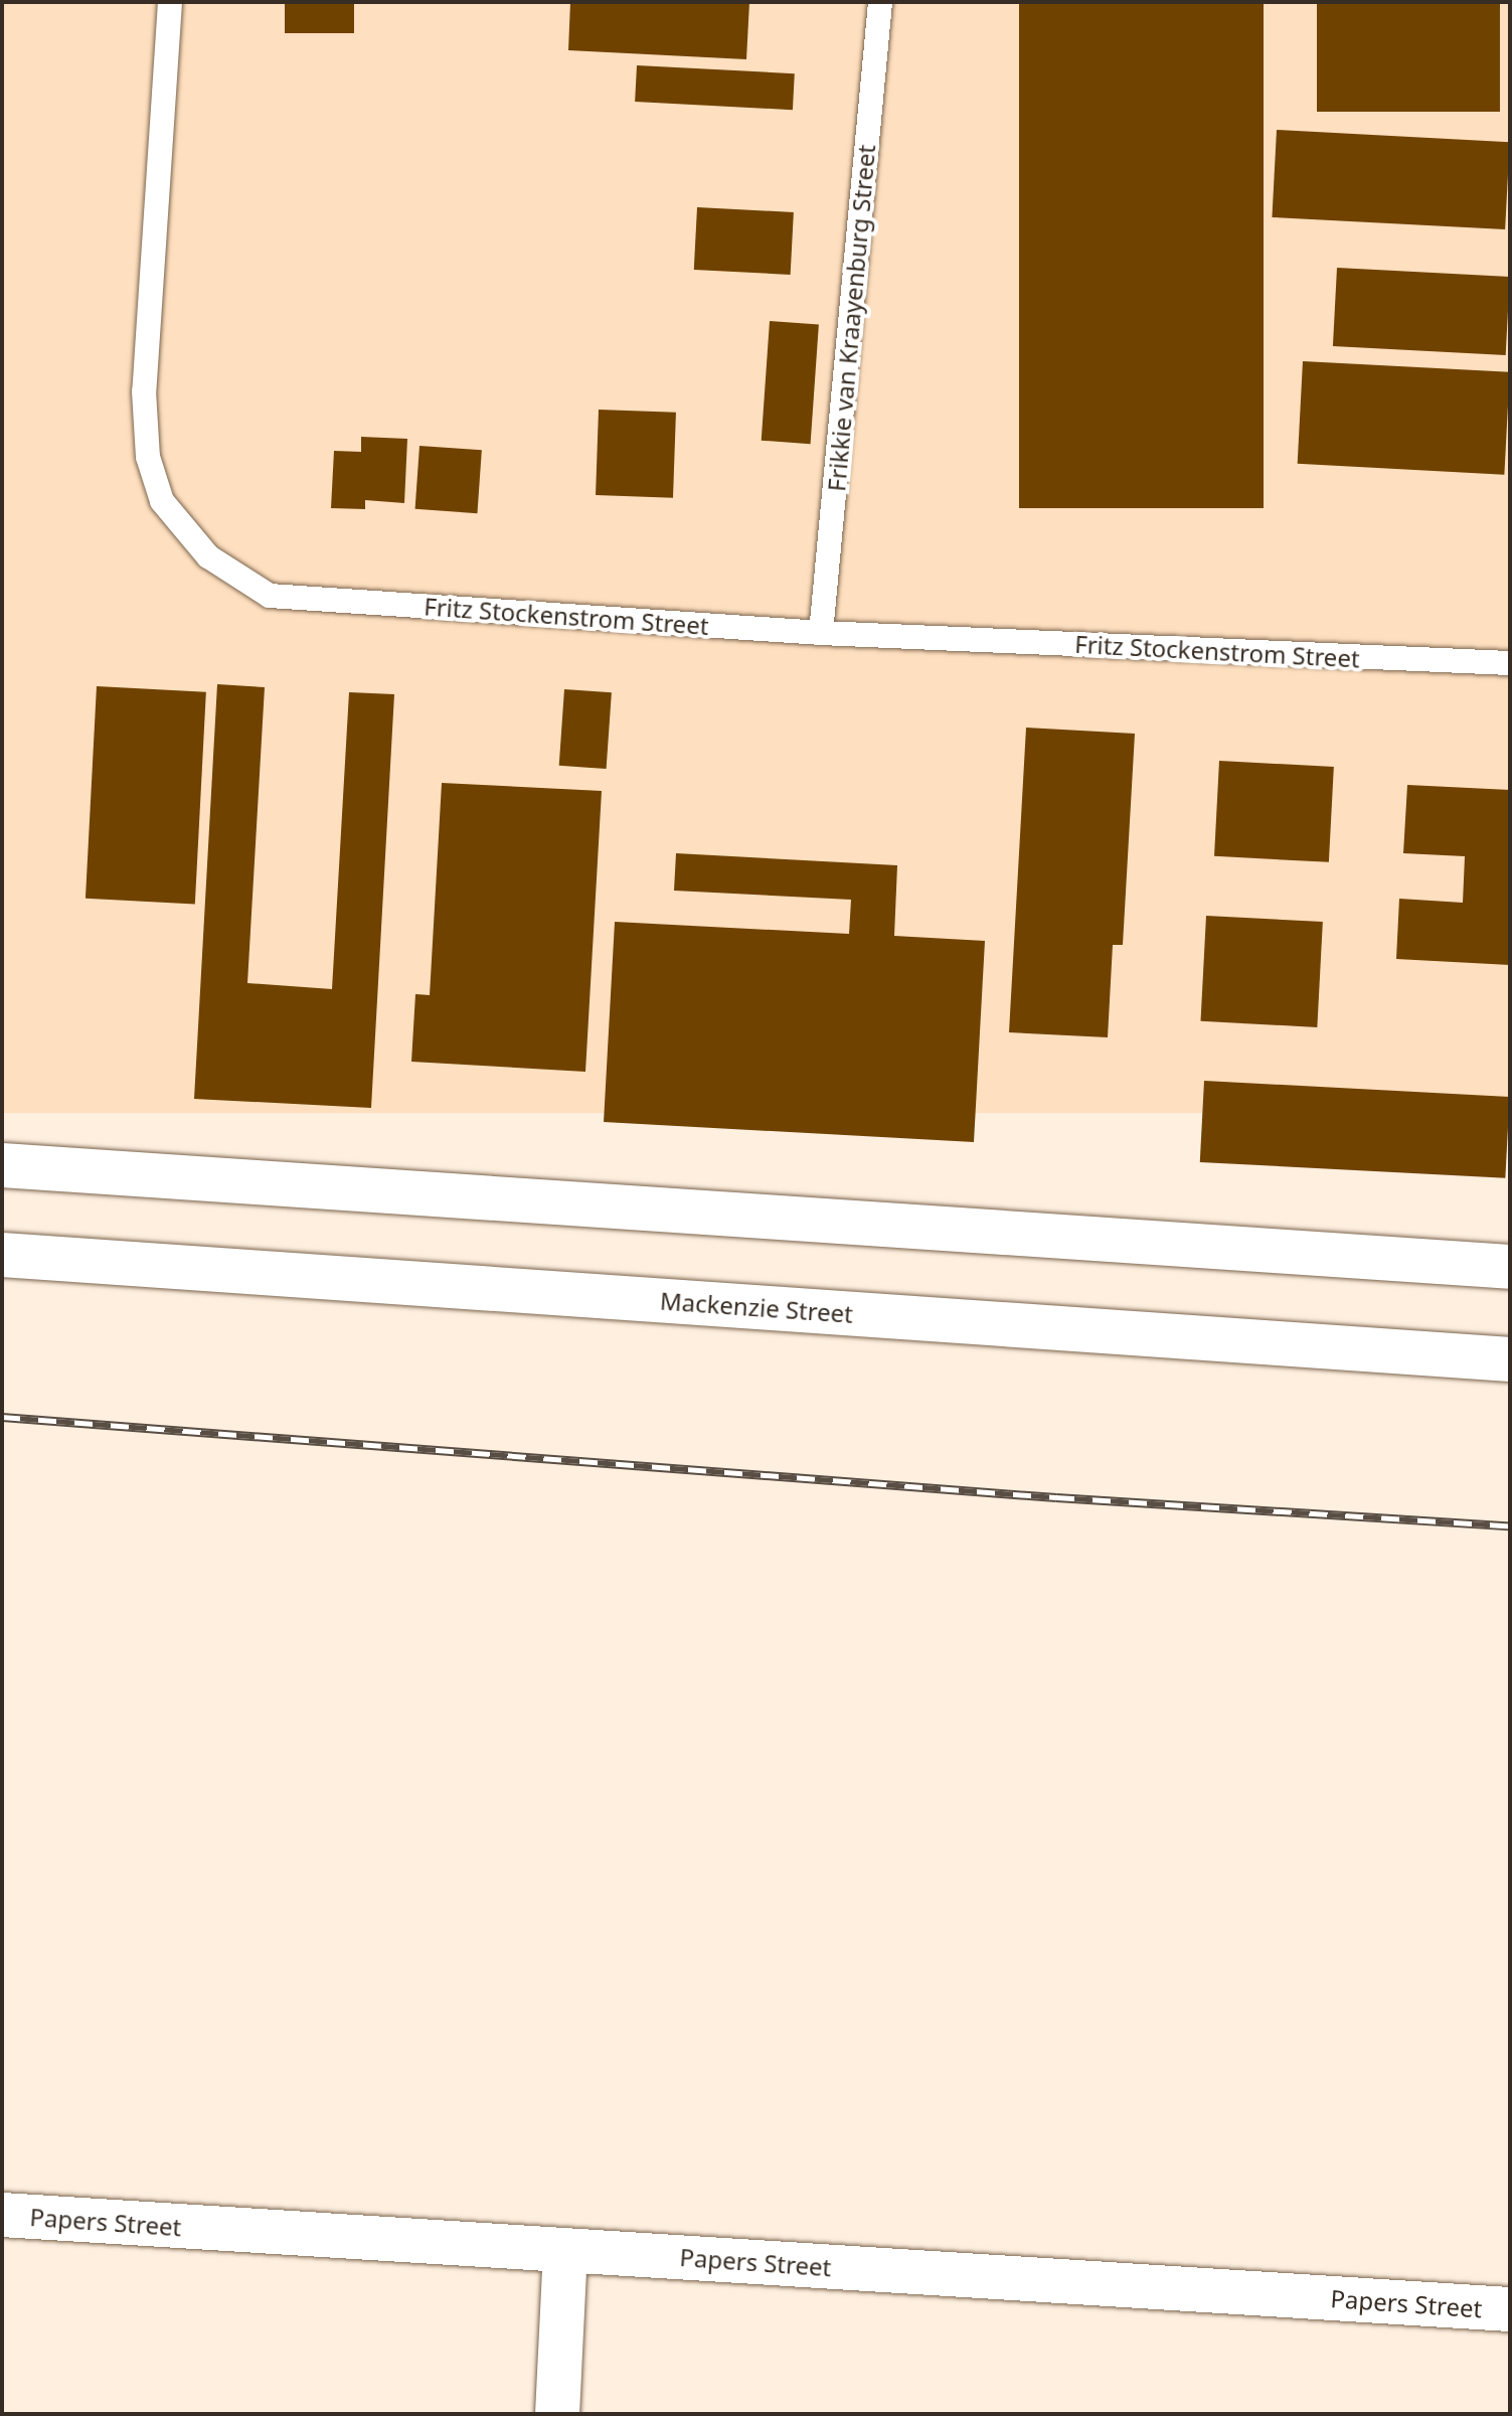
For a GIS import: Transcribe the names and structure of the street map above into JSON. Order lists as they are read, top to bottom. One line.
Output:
{"streets":{"street":["Mackenzie Street","Papers Street"],"lane":["Frikkie van Kraayenburg Street","Fritz Stockenstrom Street"]},"crossings":[["Frikkie van Kraayenburg Street","Fritz Stockenstrom Street"]]}
